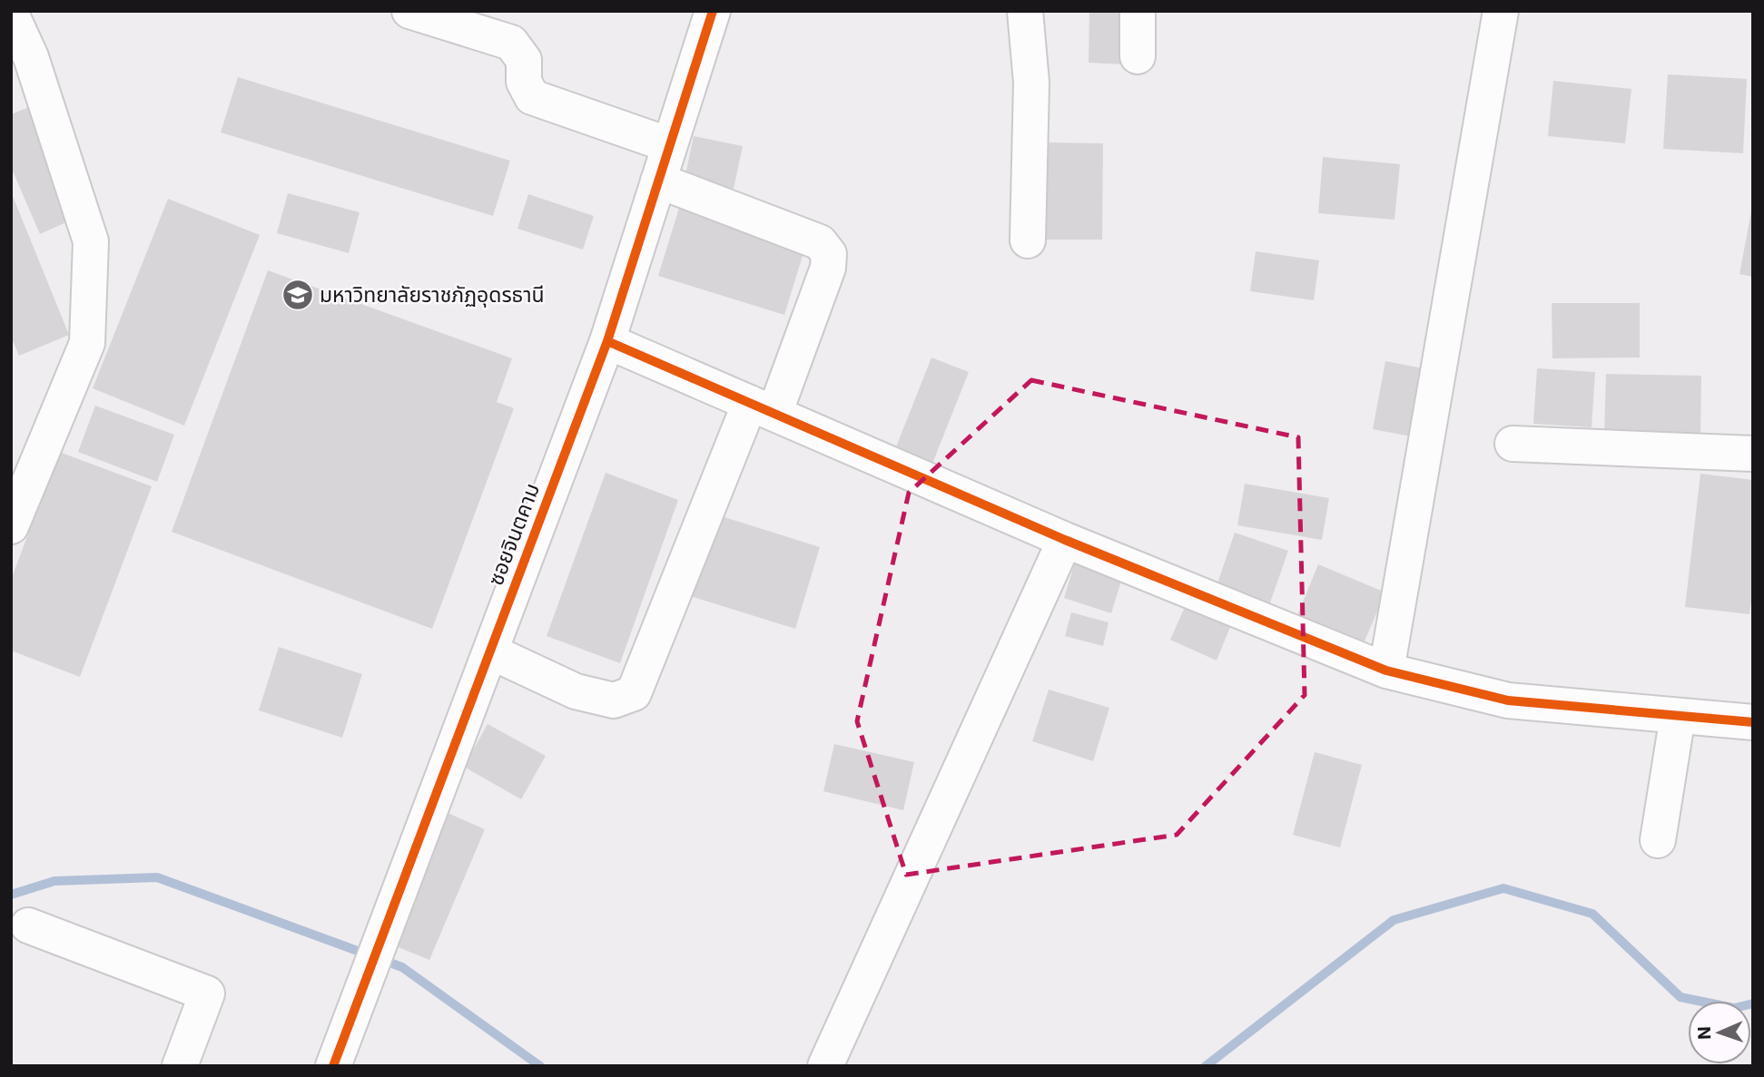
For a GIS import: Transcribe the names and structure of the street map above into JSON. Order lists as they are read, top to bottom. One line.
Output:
{"streets":{"street":["ซอยจินตคาม"]},"places":{"school or university":["มหาวิทยาลัยราชภัฏอุดรธานี"]},"north":"left"}
